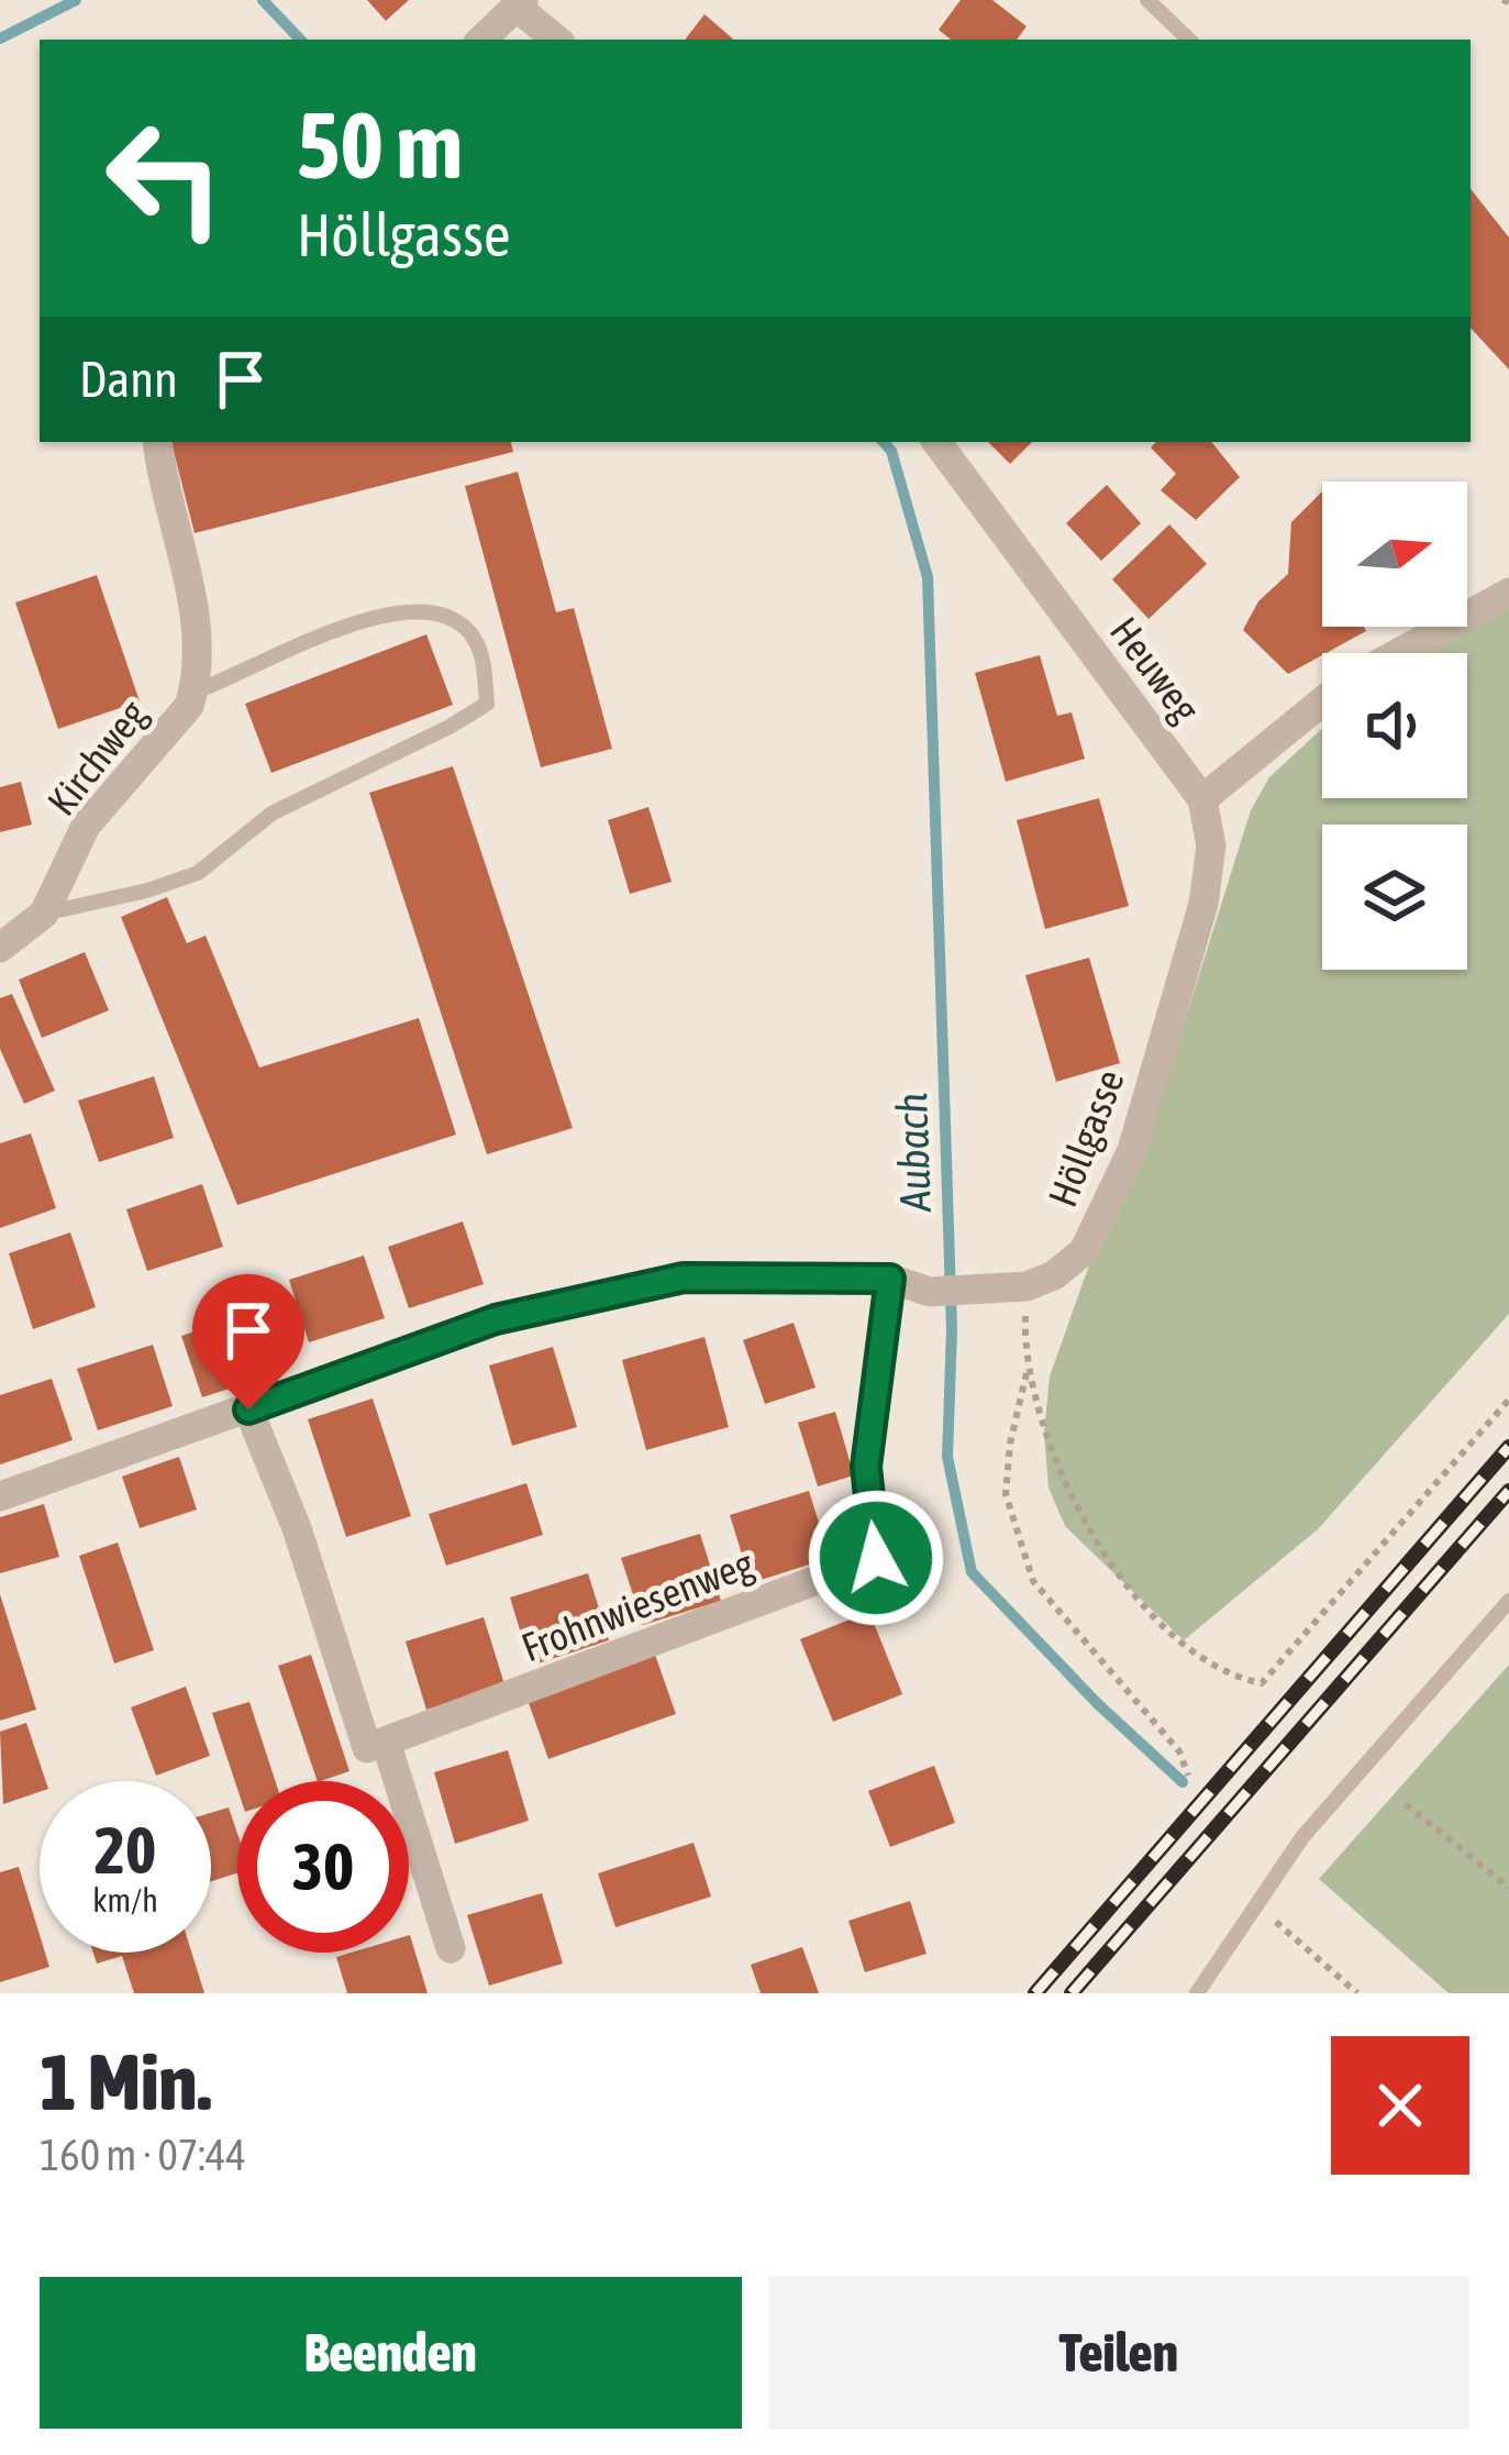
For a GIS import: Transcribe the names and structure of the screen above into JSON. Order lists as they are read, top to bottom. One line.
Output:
{"streets":{"street":["Heuweg","Kirchweg","Höllgasse","Frohnwiesenweg"]},"crossings":[["Heuweg","Höllgasse"],["Höllgasse","Frohnwiesenweg"]],"water":["Aubach"],"north":"right","page":{"turn":["50 m","Höllgasse"],"then":"Dann","speed":"20 km/h","limit":"30","heading":["1 Min.","160 m · 07:44"],"buttons":["Beenden","Teilen"]}}
